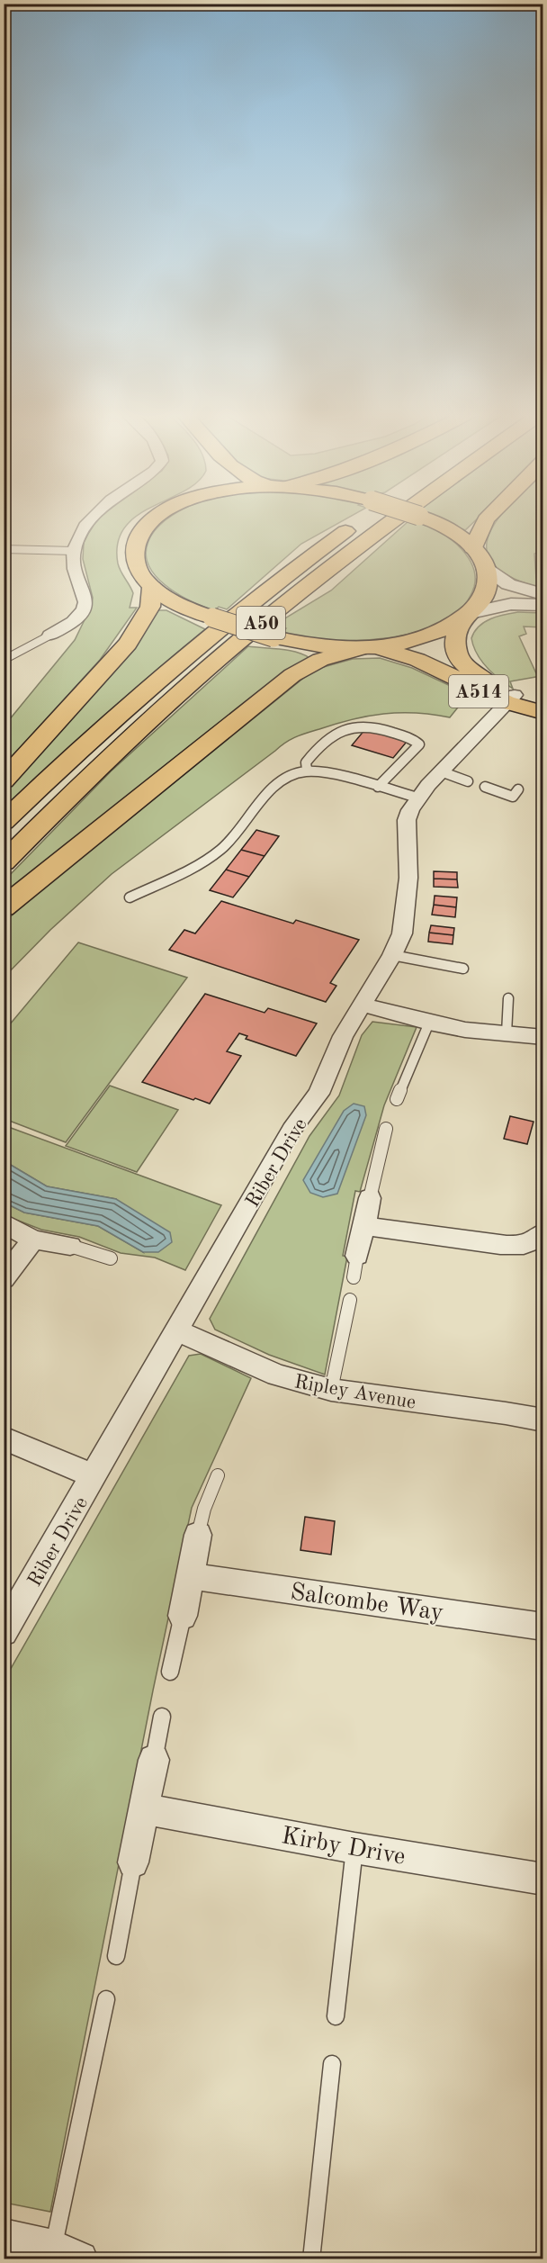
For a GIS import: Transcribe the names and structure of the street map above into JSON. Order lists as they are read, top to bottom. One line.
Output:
{"streets":{"main road":["A50","A514"],"street":["Riber Drive","Ripley Avenue","Salcombe Way","Kirby Drive"]},"crossings":[["A514","Riber Drive"],["Riber Drive","Ripley Avenue"]]}
